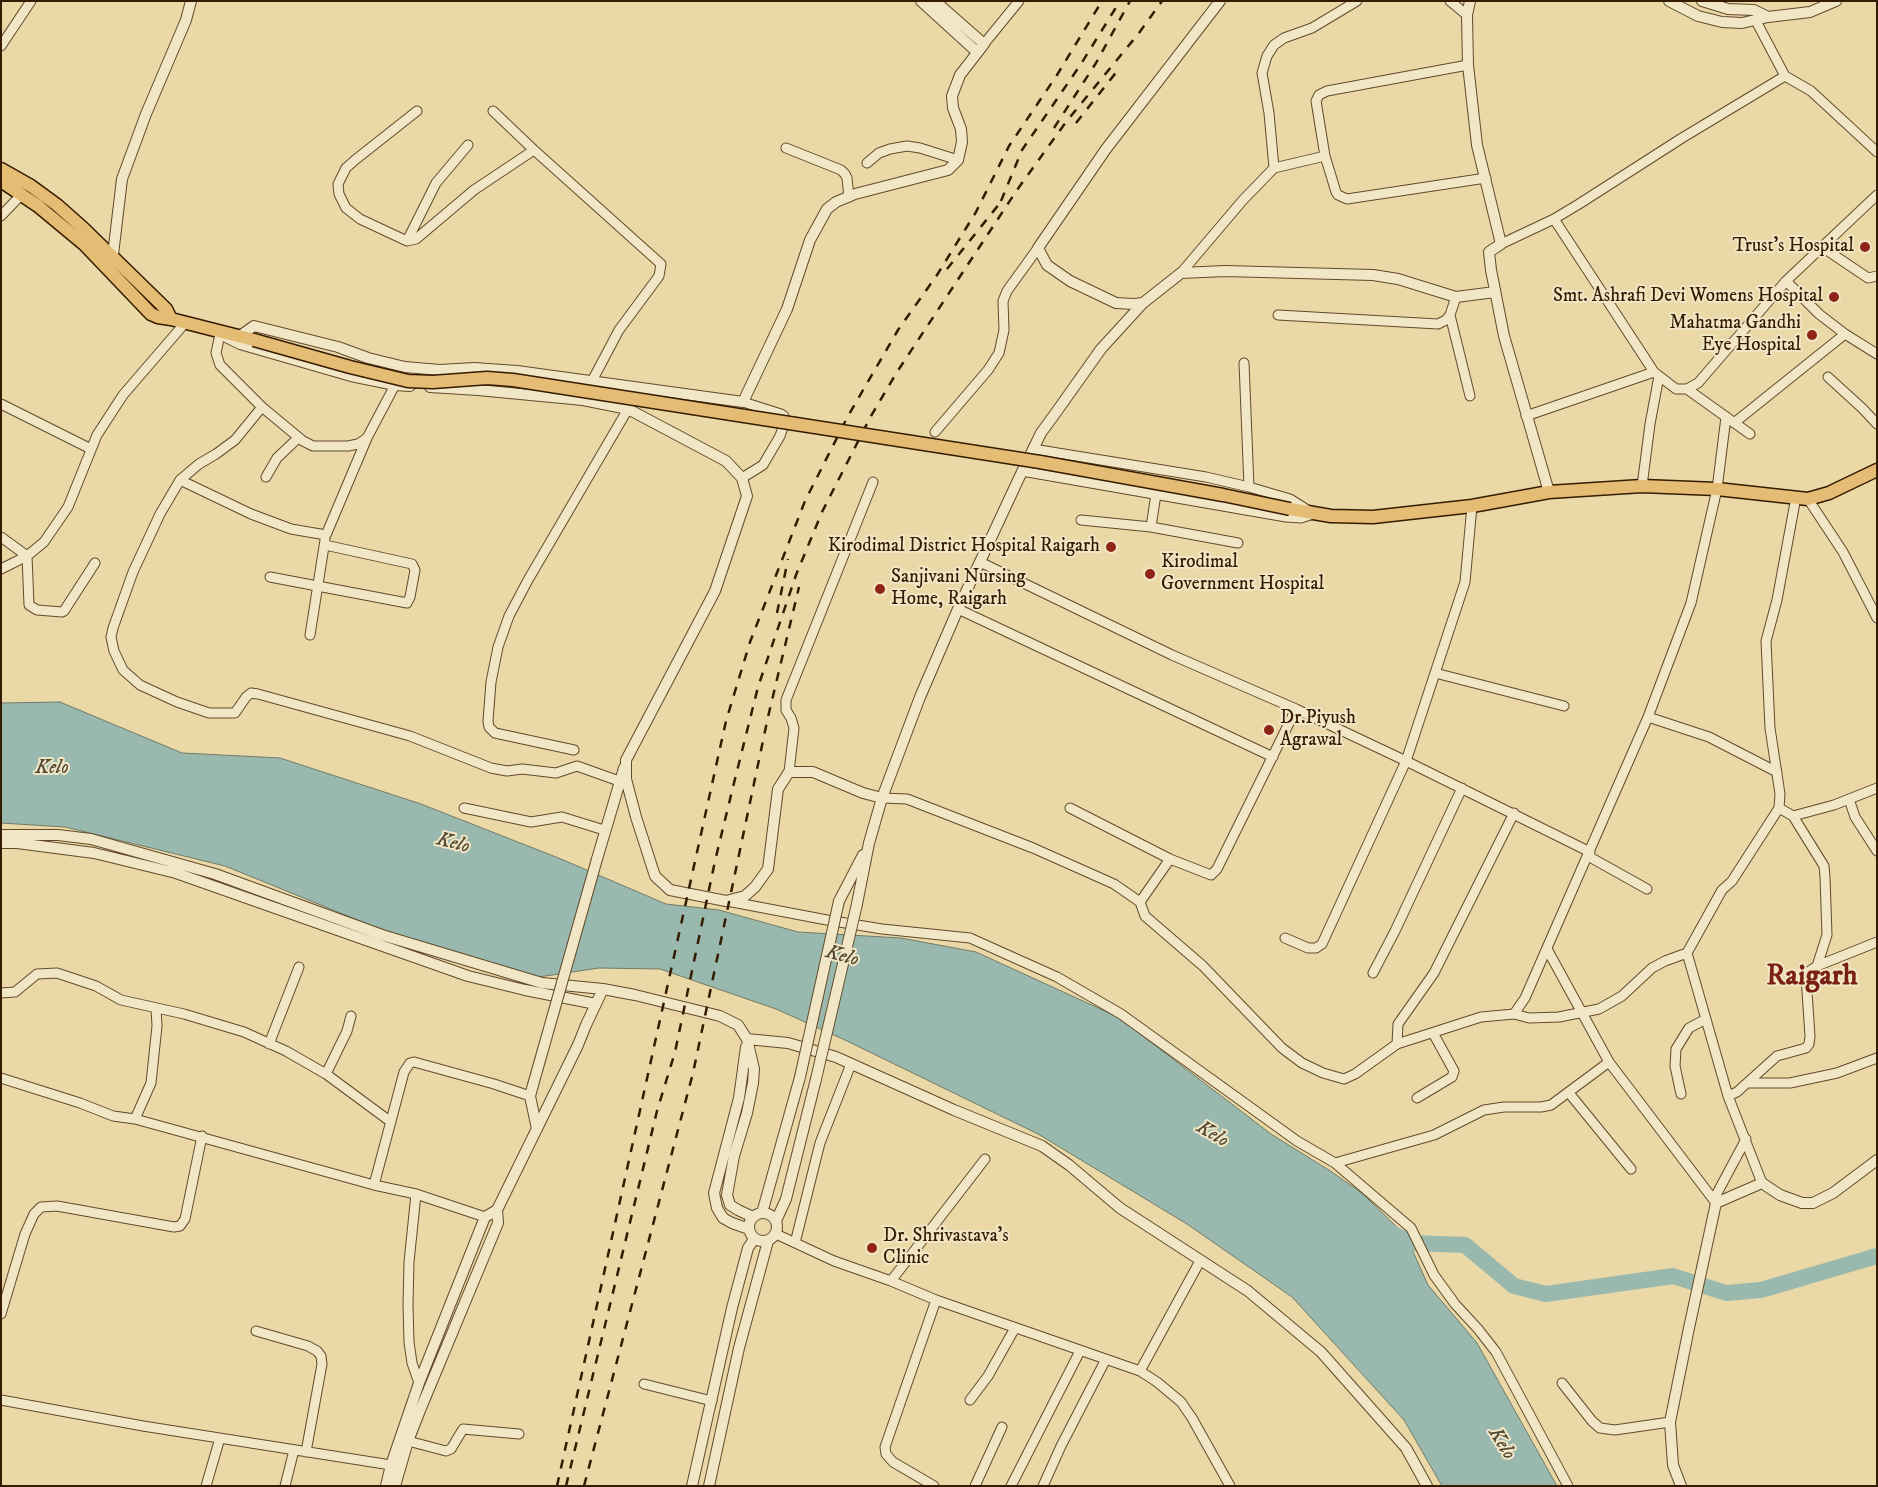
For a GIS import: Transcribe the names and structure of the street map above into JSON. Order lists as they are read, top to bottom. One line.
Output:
{"districts":["Raigarh"],"water":["Kelo"],"places":["Trust's Hospital","Smt. Ashrafi Devi Womens Hospital","Mahatma Gandhi Eye Hospital","Kirodimal District Hospital Raigarh","Kirodimal Government Hospital","Sanjivani Nursing Home, Raigarh","Dr.Piyush Agrawal","Dr. Shrivastava's Clinic"]}
